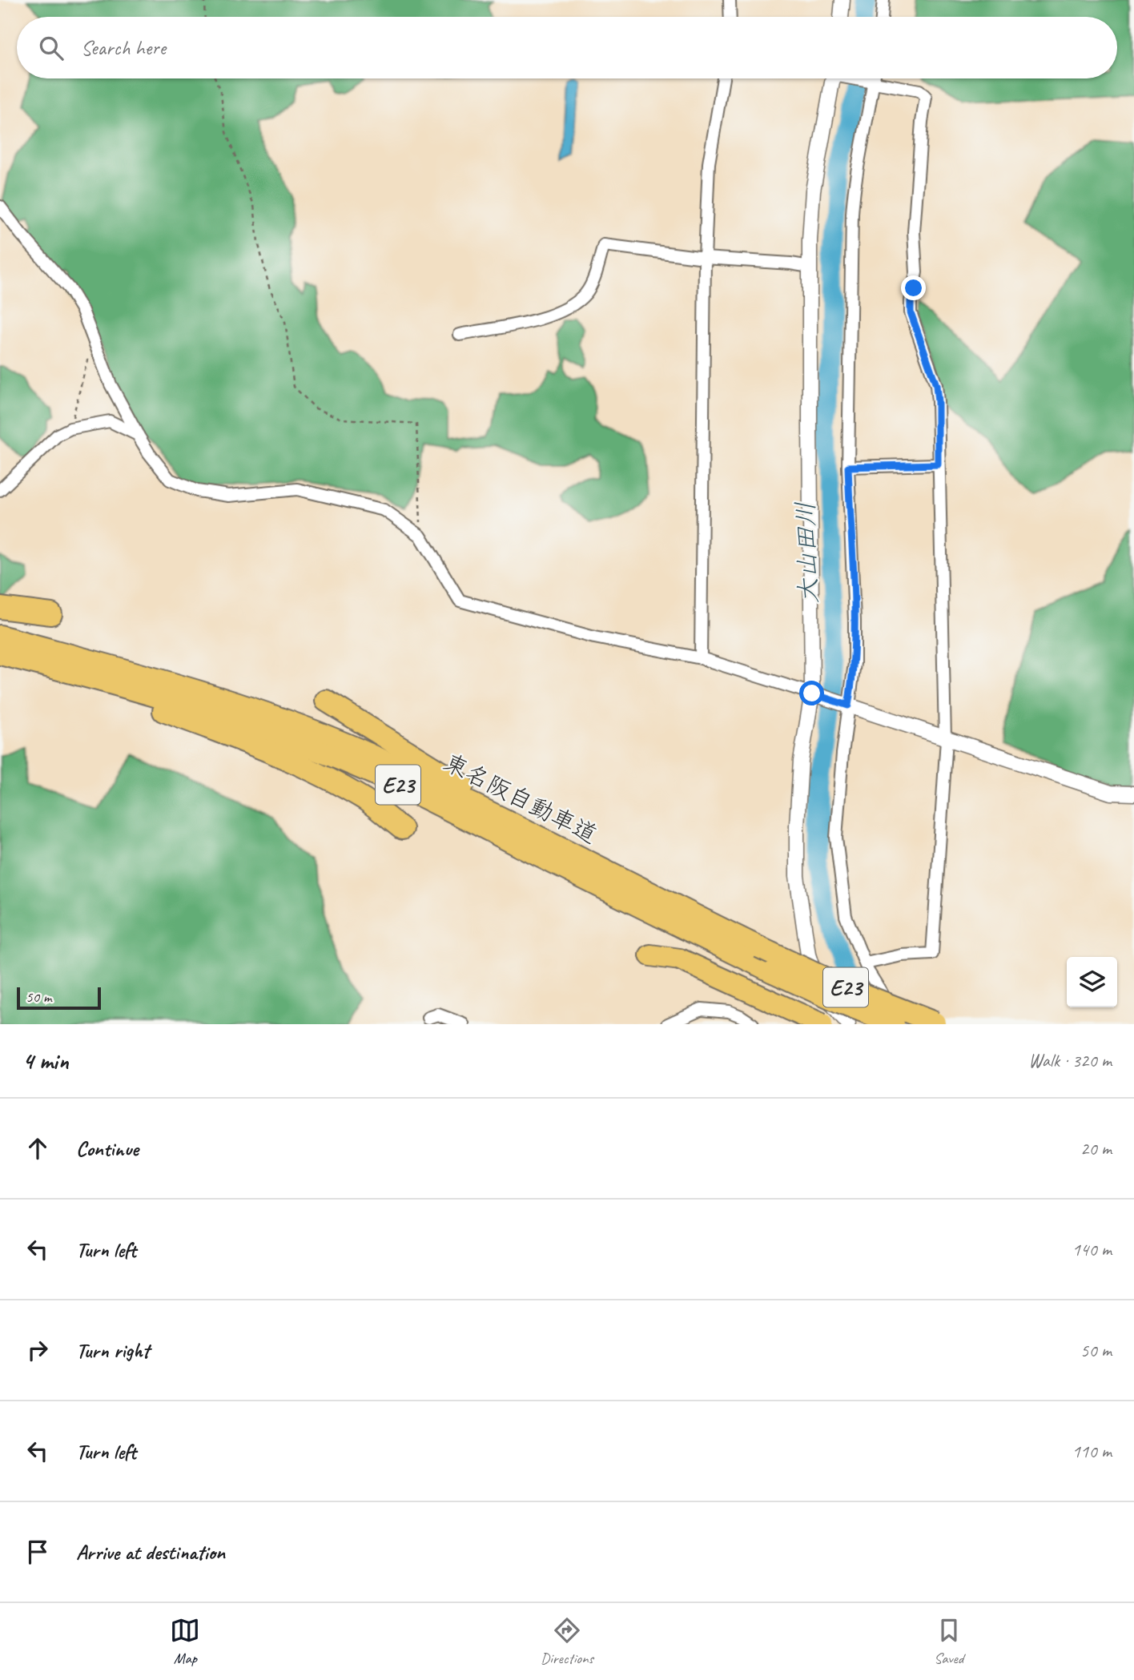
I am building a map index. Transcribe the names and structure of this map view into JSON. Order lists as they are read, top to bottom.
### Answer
{
  "streets": {
    "highway": ["E23", "東名阪自動車道"]
  },
  "water": ["大山田川"],
  "scale_bar": "50 m",
  "page": {
    "search": "Search here",
    "scale": "50 m",
    "heading": ["4 min", "Walk · 320 m"],
    "list": [
      ["Continue", "20 m"],
      ["Turn left", "140 m"],
      ["Turn right", "50 m"],
      ["Turn left", "110 m"],
      "Arrive at destination"
    ],
    "nav": ["Map", "Directions", "Saved"]
  }
}
